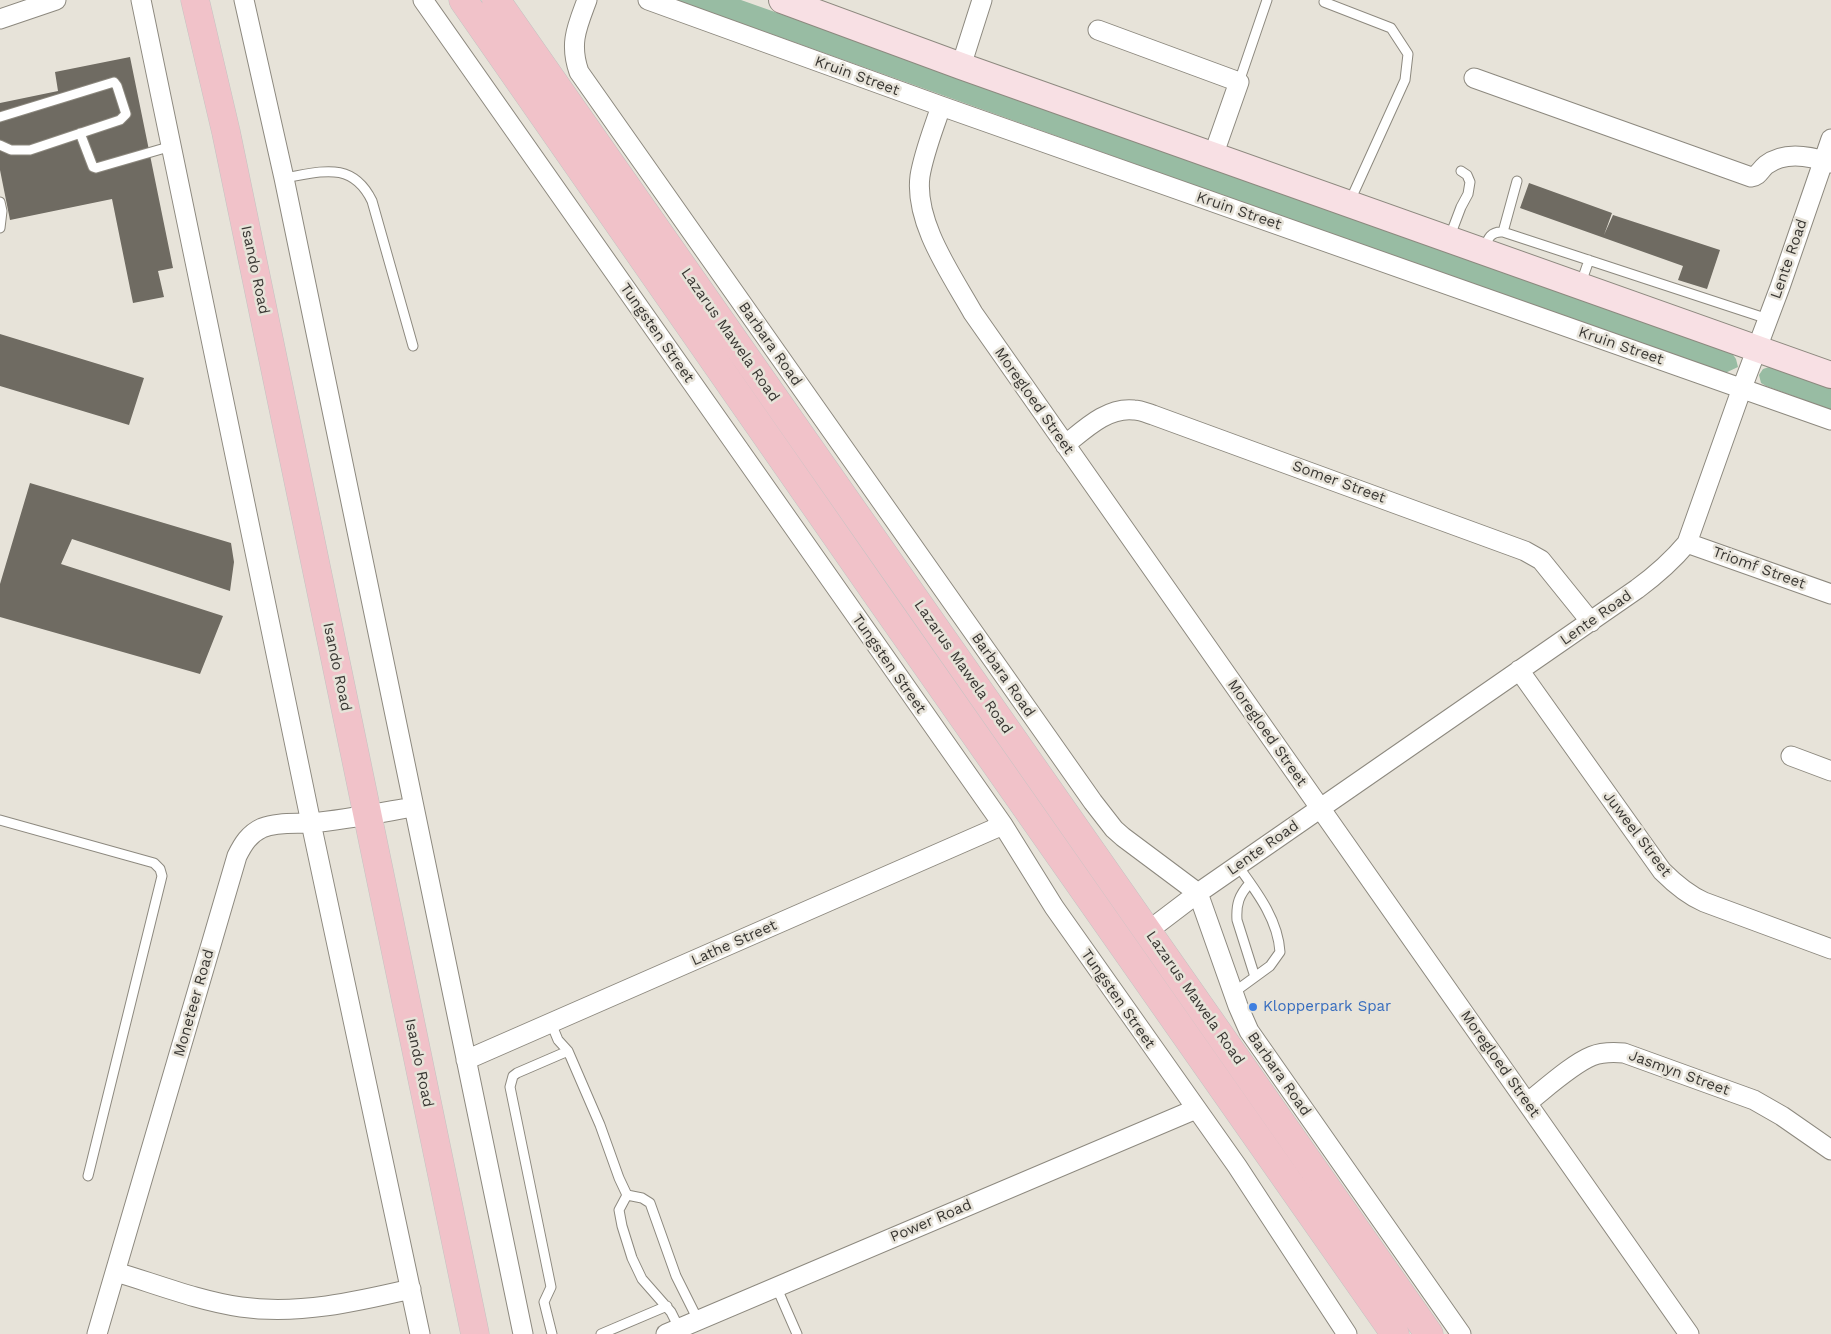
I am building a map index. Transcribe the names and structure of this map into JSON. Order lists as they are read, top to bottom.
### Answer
{
  "streets": {
    "main road": ["Isando Road", "Lazarus Mawela Road"],
    "street": [
      "Kruin Street",
      "Lente Road",
      "Tungsten Street",
      "Barbara Road",
      "Moregloed Street",
      "Somer Street",
      "Triomf Street",
      "Juweel Street",
      "Lathe Street",
      "Moneteer Road",
      "Jasmyn Street",
      "Power Road"
    ]
  },
  "crossings": [
    ["Kruin Street", "Lente Road"],
    ["Kruin Street", "Moregloed Street"],
    ["Lente Road", "Lazarus Mawela Road"],
    ["Lente Road", "Barbara Road"],
    ["Lente Road", "Moregloed Street"],
    ["Lente Road", "Somer Street"],
    ["Lente Road", "Triomf Street"],
    ["Lente Road", "Juweel Street"],
    ["Isando Road", "Moneteer Road"],
    ["Tungsten Street", "Lathe Street"],
    ["Tungsten Street", "Power Road"],
    ["Moregloed Street", "Somer Street"],
    ["Moregloed Street", "Jasmyn Street"]
  ],
  "places": ["Klopperpark Spar"]
}
